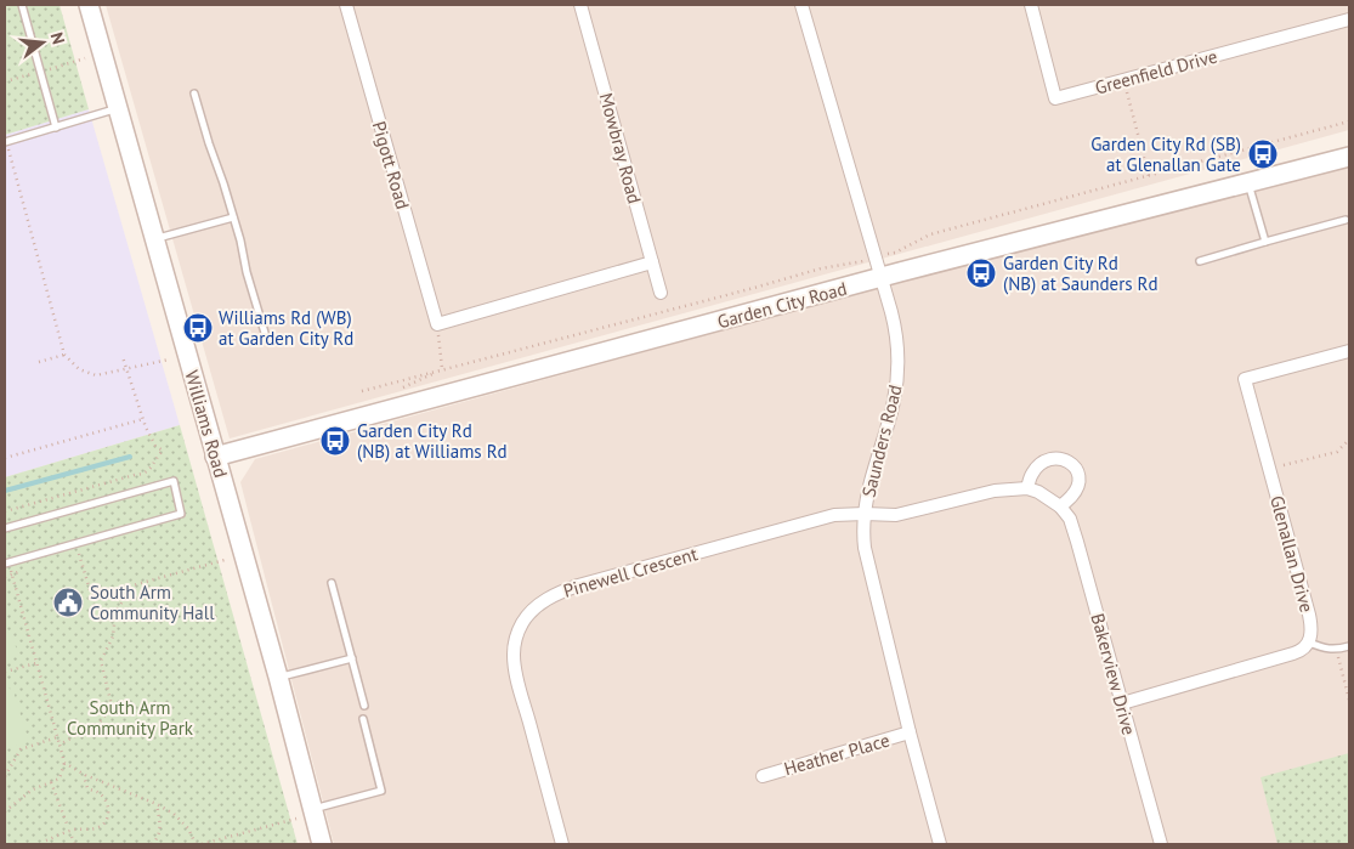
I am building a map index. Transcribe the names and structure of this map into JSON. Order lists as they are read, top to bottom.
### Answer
{
  "streets": {
    "street": [
      "Greenfield Drive",
      "Mowbray Road",
      "Pigott Road",
      "Garden City Road",
      "Williams Road",
      "Saunders Road",
      "Glenallan Drive",
      "Pinewell Crescent",
      "Bakerview Drive",
      "Heather Place"
    ]
  },
  "crossings": [
    ["Garden City Road", "Williams Road"],
    ["Garden City Road", "Saunders Road"],
    ["Saunders Road", "Pinewell Crescent"],
    ["Saunders Road", "Heather Place"]
  ],
  "parks": ["South Arm Community Park"],
  "places": {
    "bus stop": [
      "Garden City Rd (SB) at Glenallan Gate",
      "Garden City Rd (NB) at Saunders Rd",
      "Williams Rd (WB) at Garden City Rd",
      "Garden City Rd (NB) at Williams Rd"
    ],
    "public building": ["South Arm Community Hall"]
  },
  "north": "right"
}
